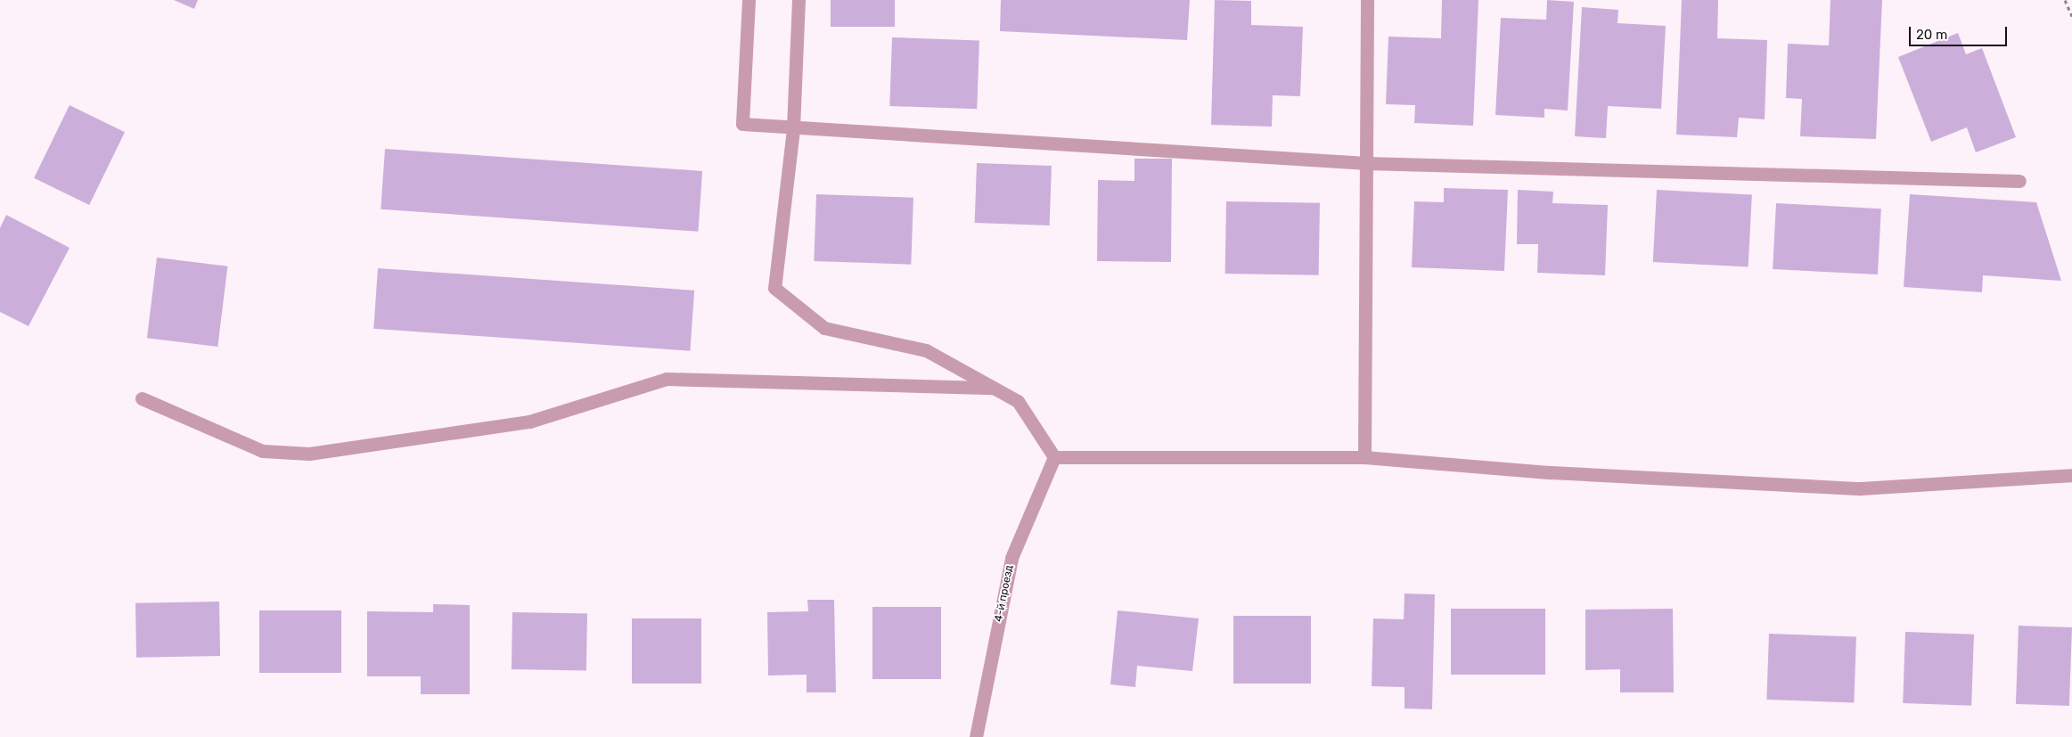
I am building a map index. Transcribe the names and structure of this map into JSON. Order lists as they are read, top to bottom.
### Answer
{
  "streets": {
    "street": ["4-й проезд"]
  },
  "scale_bar": "20 m"
}
